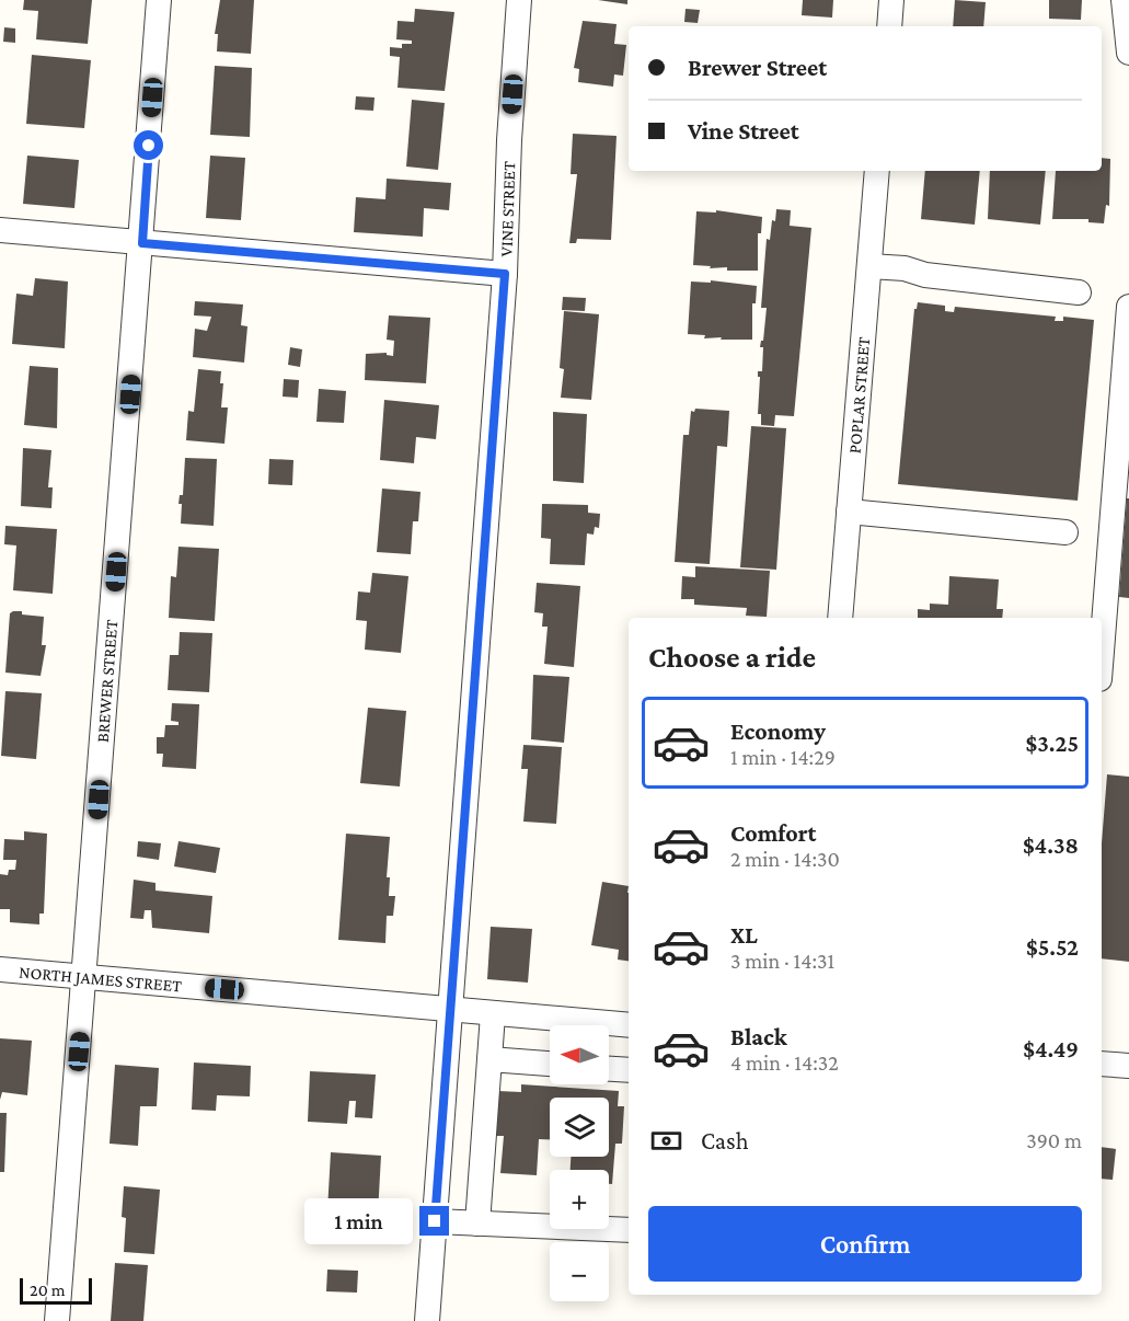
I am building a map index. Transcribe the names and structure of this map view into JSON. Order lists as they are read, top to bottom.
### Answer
{
  "streets": {
    "street": [
      "VINE STREET",
      "POPLAR STREET",
      "BREWER STREET",
      "NORTH JAMES STREET"
    ]
  },
  "crossings": [
    ["VINE STREET", "NORTH JAMES STREET"],
    ["BREWER STREET", "NORTH JAMES STREET"]
  ],
  "scale_bar": "20 m",
  "north": "left",
  "page": {
    "banner": ["Brewer Street", "Vine Street"],
    "heading": "Choose a ride",
    "list": [
      {
        "name": "Economy",
        "note": "1 min · 14:29",
        "value": "$3.25"
      },
      {
        "name": "Comfort",
        "note": "2 min · 14:30",
        "value": "$4.38"
      },
      {
        "name": "XL",
        "note": "3 min · 14:31",
        "value": "$5.52"
      },
      {
        "name": "Black",
        "note": "4 min · 14:32",
        "value": "$4.49"
      }
    ],
    "map_buttons": ["+", "−"],
    "pay": ["Cash", "390 m"],
    "buttons": "Confirm",
    "bubble": "1 min",
    "scale": "20 m"
  }
}
